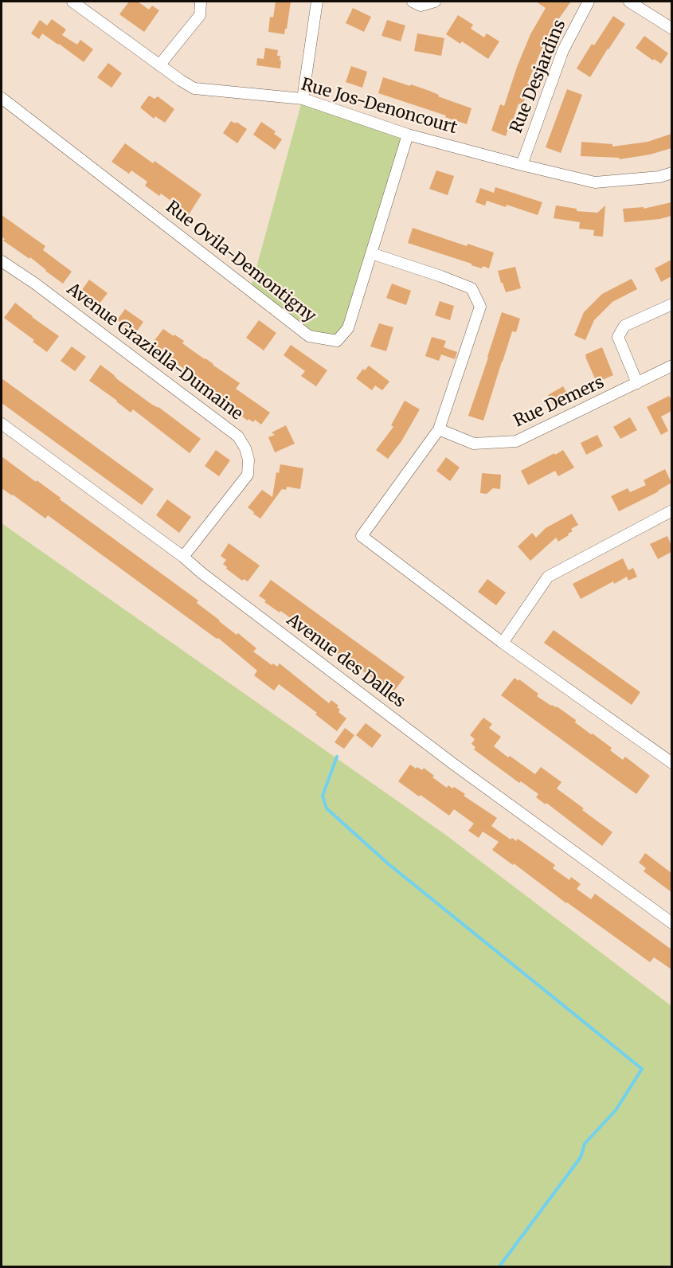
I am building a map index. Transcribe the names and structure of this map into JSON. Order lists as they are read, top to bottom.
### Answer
{
  "streets": {
    "street": [
      "Rue Desjardins",
      "Rue Jos-Denoncourt",
      "Rue Ovila-Demontigny",
      "Avenue Graziella-Dumaine",
      "Rue Demers",
      "Avenue des Dalles"
    ]
  },
  "crossings": [
    ["Rue Desjardins", "Rue Jos-Denoncourt"],
    ["Rue Jos-Denoncourt", "Rue Ovila-Demontigny"],
    ["Avenue Graziella-Dumaine", "Avenue des Dalles"]
  ]
}
